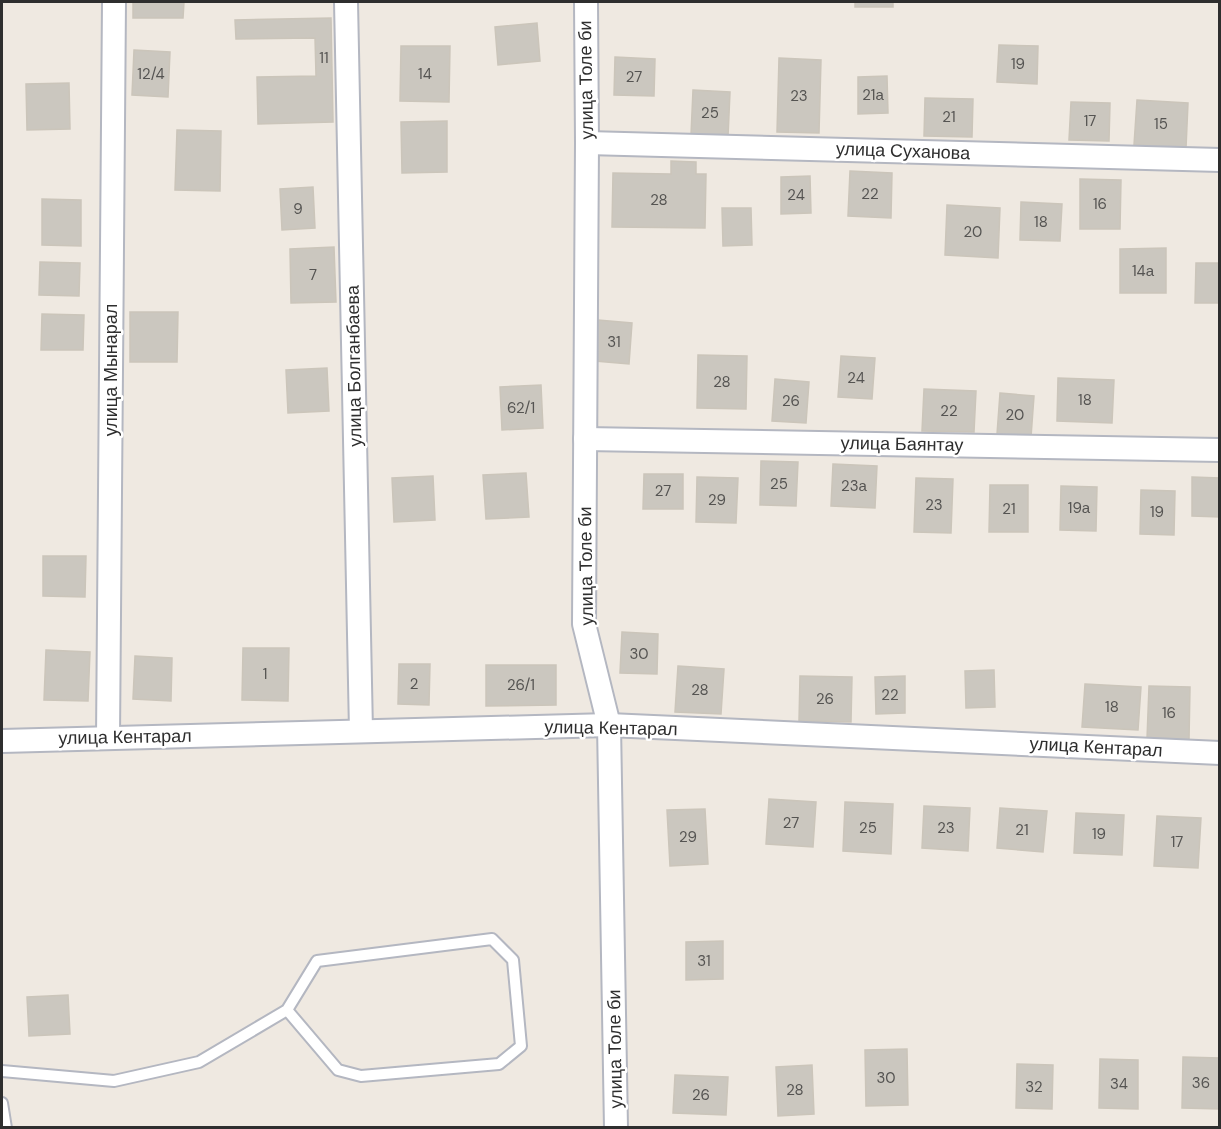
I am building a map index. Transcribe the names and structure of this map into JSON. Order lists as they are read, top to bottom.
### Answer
{
  "streets": {
    "street": [
      "улица Толе би",
      "улица Суханова",
      "улица Болганбаева",
      "улица Мынарал",
      "улица Баянтау",
      "улица Кентарал"
    ]
  },
  "crossings": [
    ["улица Толе би", "улица Суханова"],
    ["улица Толе би", "улица Баянтау"],
    ["улица Толе би", "улица Кентарал"],
    ["улица Болганбаева", "улица Кентарал"],
    ["улица Мынарал", "улица Кентарал"]
  ],
  "house_numbers": [
    "11",
    "19",
    "12/4",
    "14",
    "27",
    "21а",
    "23",
    "25",
    "21",
    "17",
    "15",
    "22",
    "24",
    "28",
    "16",
    "9",
    "18",
    "20",
    "14а",
    "7",
    "31",
    "24",
    "28",
    "18",
    "26",
    "62/1",
    "22",
    "20",
    "25",
    "23а",
    "27",
    "29",
    "23",
    "19а",
    "21",
    "19",
    "30",
    "1",
    "2",
    "26/1",
    "28",
    "22",
    "26",
    "18",
    "16",
    "27",
    "25",
    "23",
    "21",
    "19",
    "29",
    "17",
    "31",
    "30",
    "36",
    "34",
    "32",
    "28",
    "26"
  ]
}
